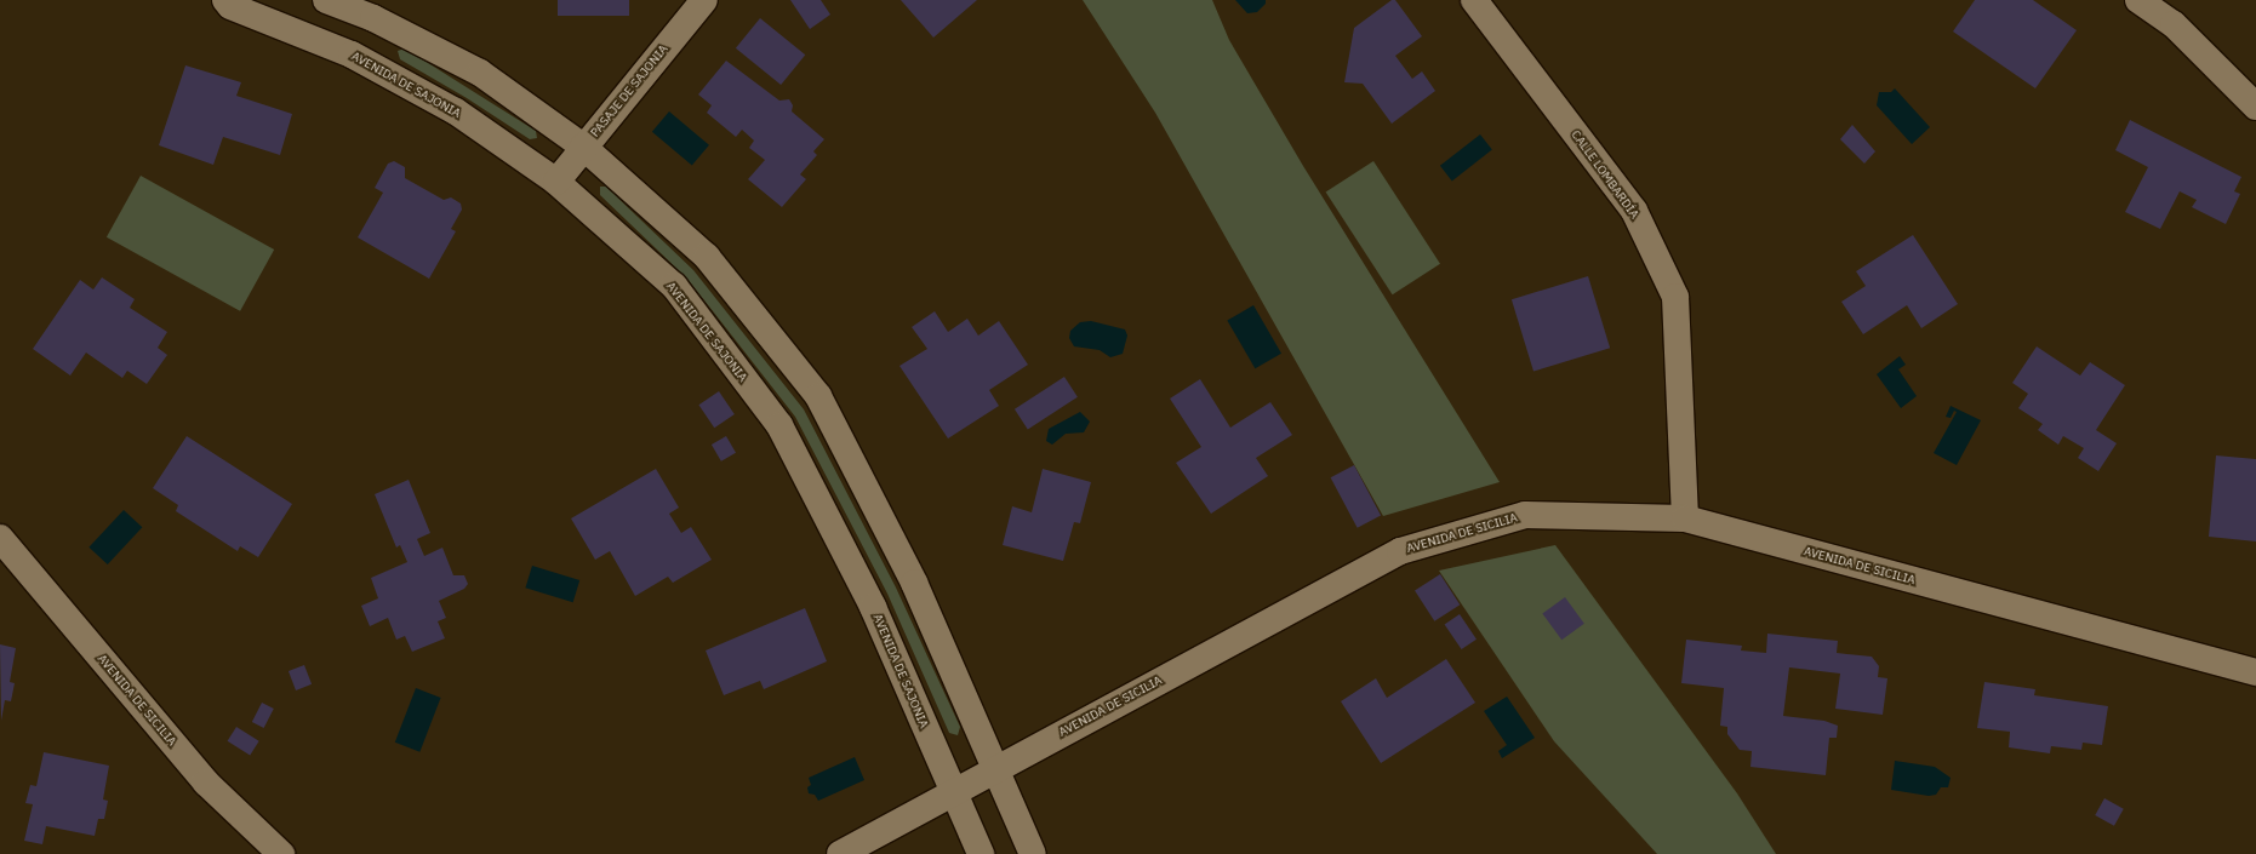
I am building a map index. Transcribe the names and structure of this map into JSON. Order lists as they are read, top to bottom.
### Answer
{
  "streets": {
    "street": [
      "AVENIDA DE SAJONIA",
      "PASAJE DE SAJONIA",
      "CALLE LOMBARDÍA",
      "AVENIDA DE SICILIA"
    ]
  },
  "crossings": [
    ["AVENIDA DE SAJONIA", "PASAJE DE SAJONIA"],
    ["AVENIDA DE SAJONIA", "AVENIDA DE SICILIA"],
    ["CALLE LOMBARDÍA", "AVENIDA DE SICILIA"]
  ]
}
